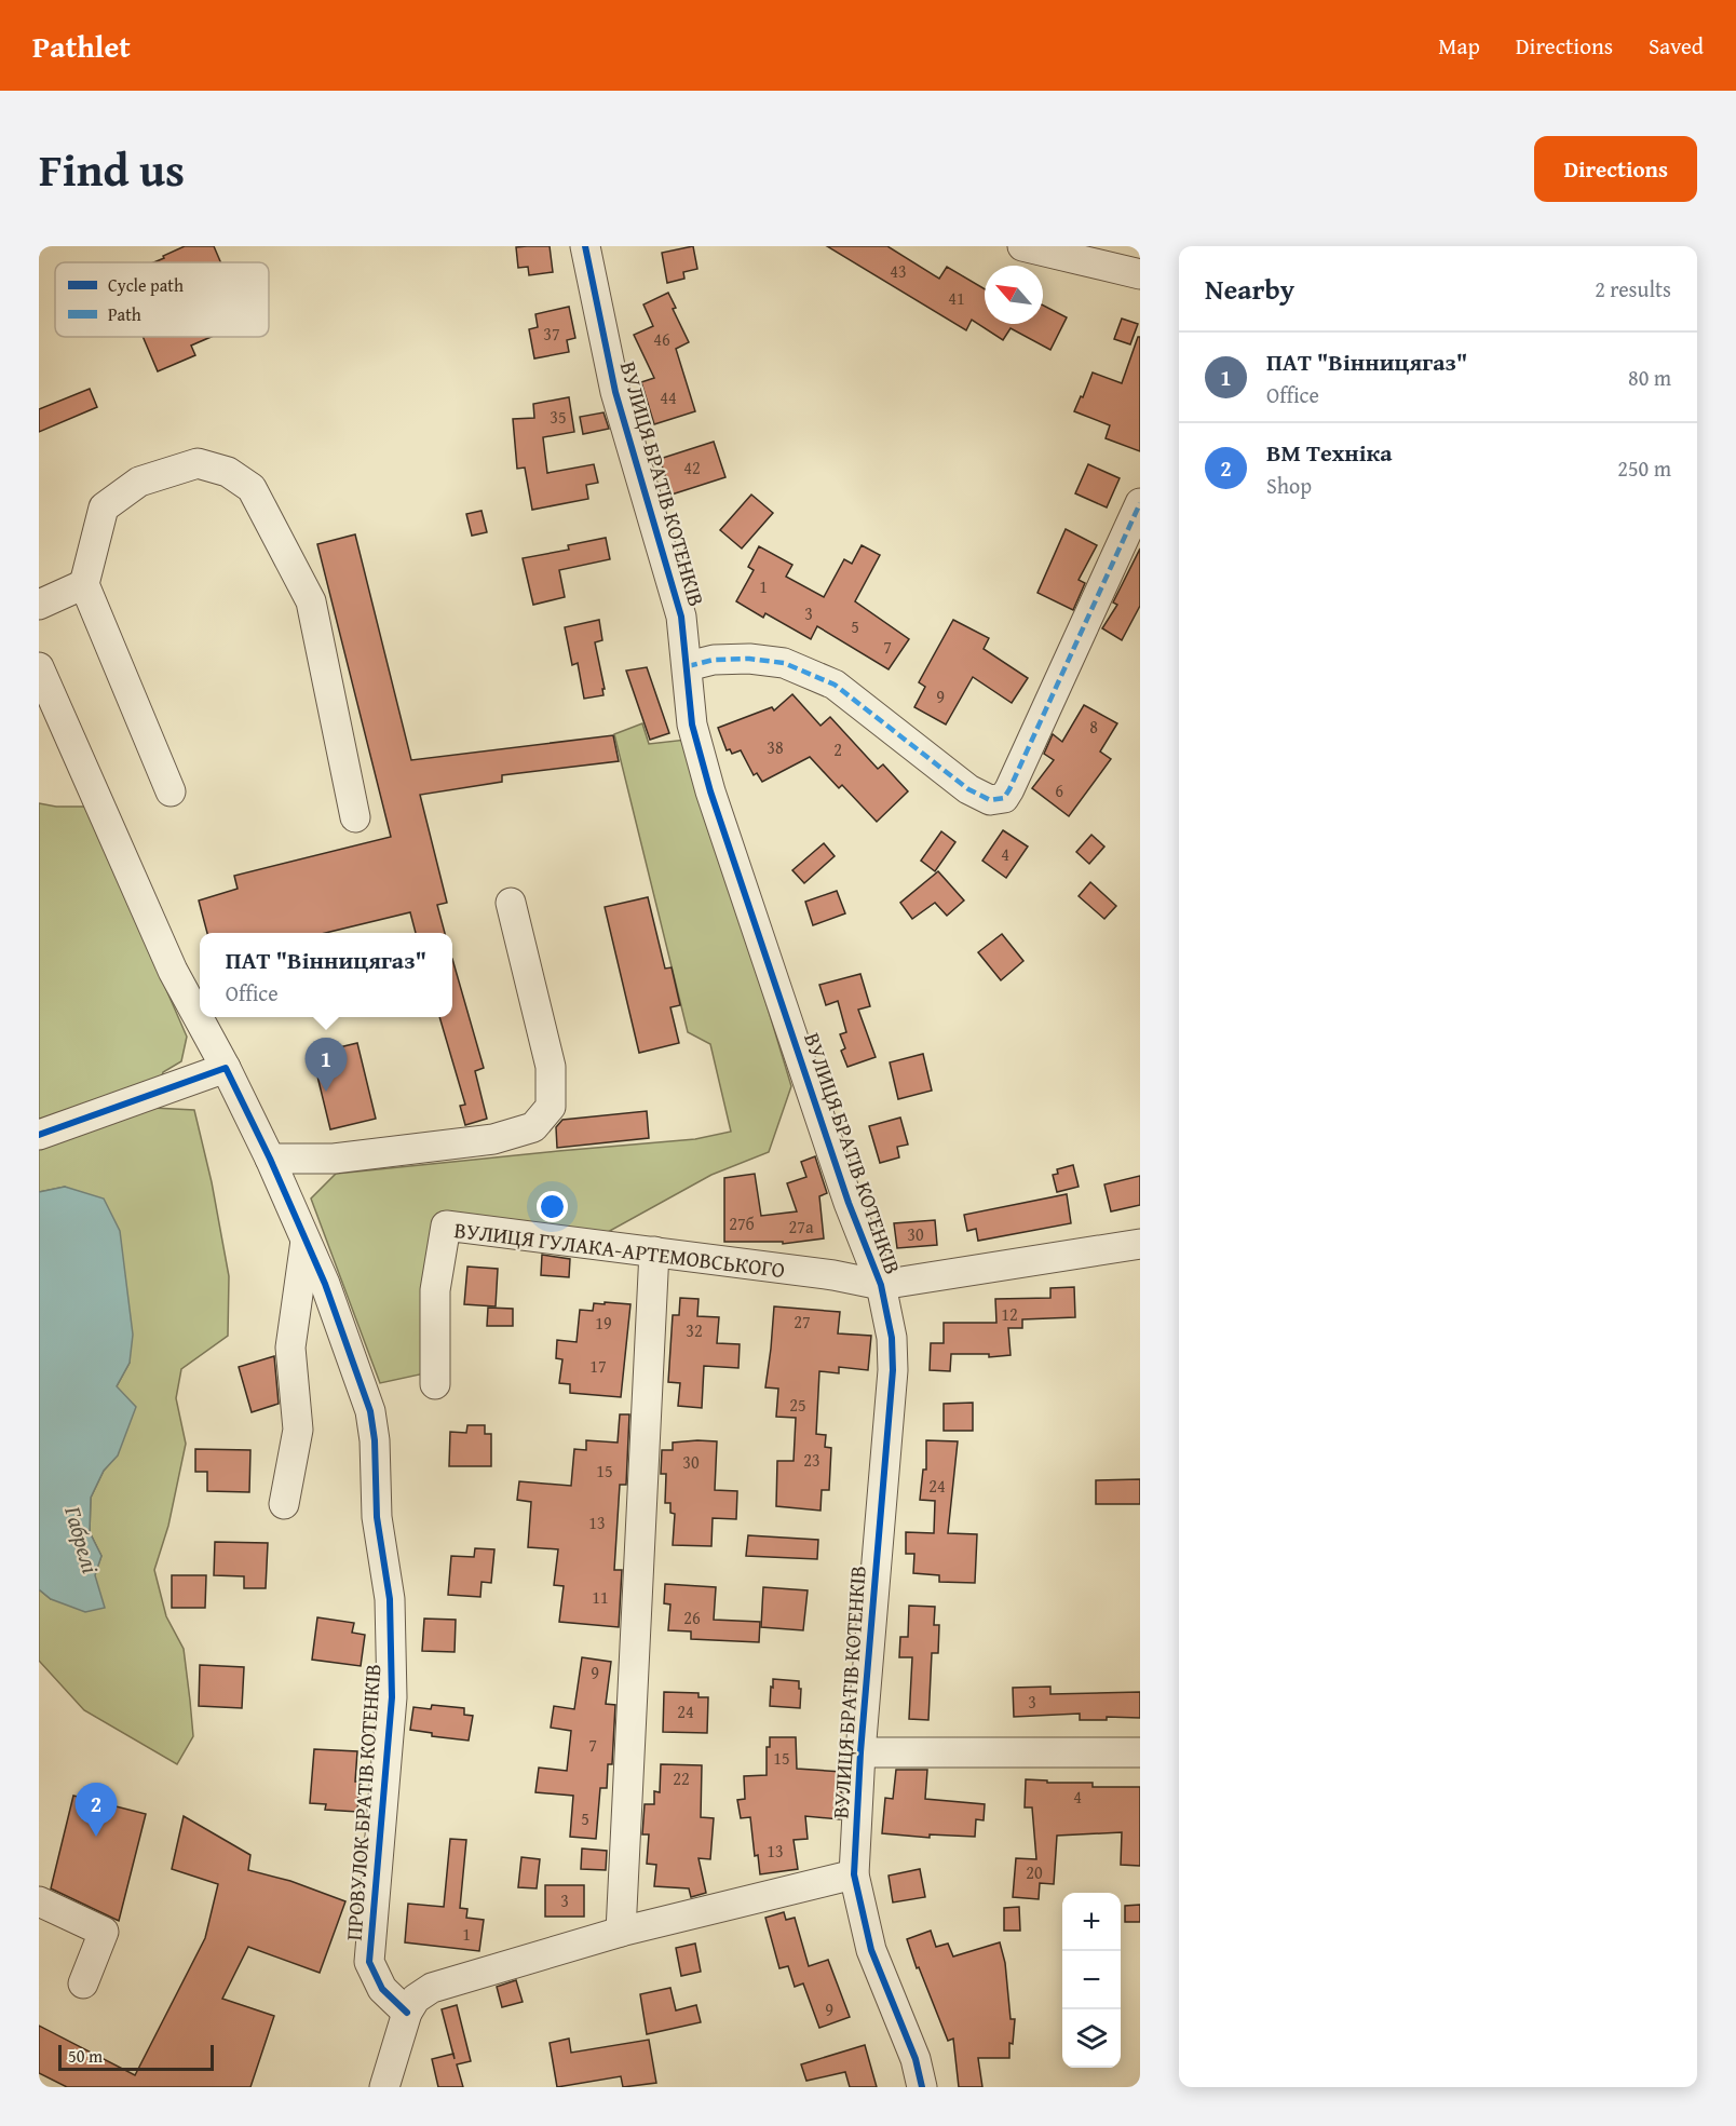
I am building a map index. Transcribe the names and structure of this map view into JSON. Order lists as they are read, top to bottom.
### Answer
{
  "streets": {
    "street": ["ВУЛИЦЯ БРАТІВ КОТЕНКІВ", "ВУЛИЦЯ ГУЛАКА-АРТЕМОВСЬКОГО", "ПРОВУЛОК БРАТІВ КОТЕНКІВ"]
  },
  "crossings": [
    ["ВУЛИЦЯ БРАТІВ КОТЕНКІВ", "ВУЛИЦЯ ГУЛАКА-АРТЕМОВСЬКОГО"]
  ],
  "water": ["Габрелі"],
  "house_numbers": [
    "43",
    "41",
    "37",
    "46",
    "44",
    "35",
    "42",
    "1",
    "3",
    "5",
    "7",
    "9",
    "8",
    "38",
    "2",
    "6",
    "4",
    "27б",
    "27а",
    "30",
    "12",
    "27",
    "19",
    "32",
    "17",
    "25",
    "23",
    "30",
    "15",
    "24",
    "13",
    "11",
    "26",
    "9",
    "3",
    "24",
    "7",
    "15",
    "22",
    "4",
    "5",
    "13",
    "20",
    "3",
    "1",
    "9"
  ],
  "legend": ["Cycle path", "Path"],
  "scale_bar": "50 m",
  "north": "top left",
  "page": {
    "header": "Pathlet",
    "nav": ["Map", "Directions", "Saved"],
    "title": "Find us",
    "buttons": "Directions",
    "heading": ["Nearby", "2 results"],
    "list": [
      {
        "mark": "1",
        "name": "ПАТ \"Вінницягаз\"",
        "note": "Office",
        "value": "80 m"
      },
      {
        "mark": "2",
        "name": "ВМ Техніка",
        "note": "Shop",
        "value": "250 m"
      }
    ],
    "popup": ["ПАТ \"Вінницягаз\"", "Office"],
    "pins": ["1", "2"],
    "map_buttons": ["+", "−"],
    "scale": "50 m"
  }
}
